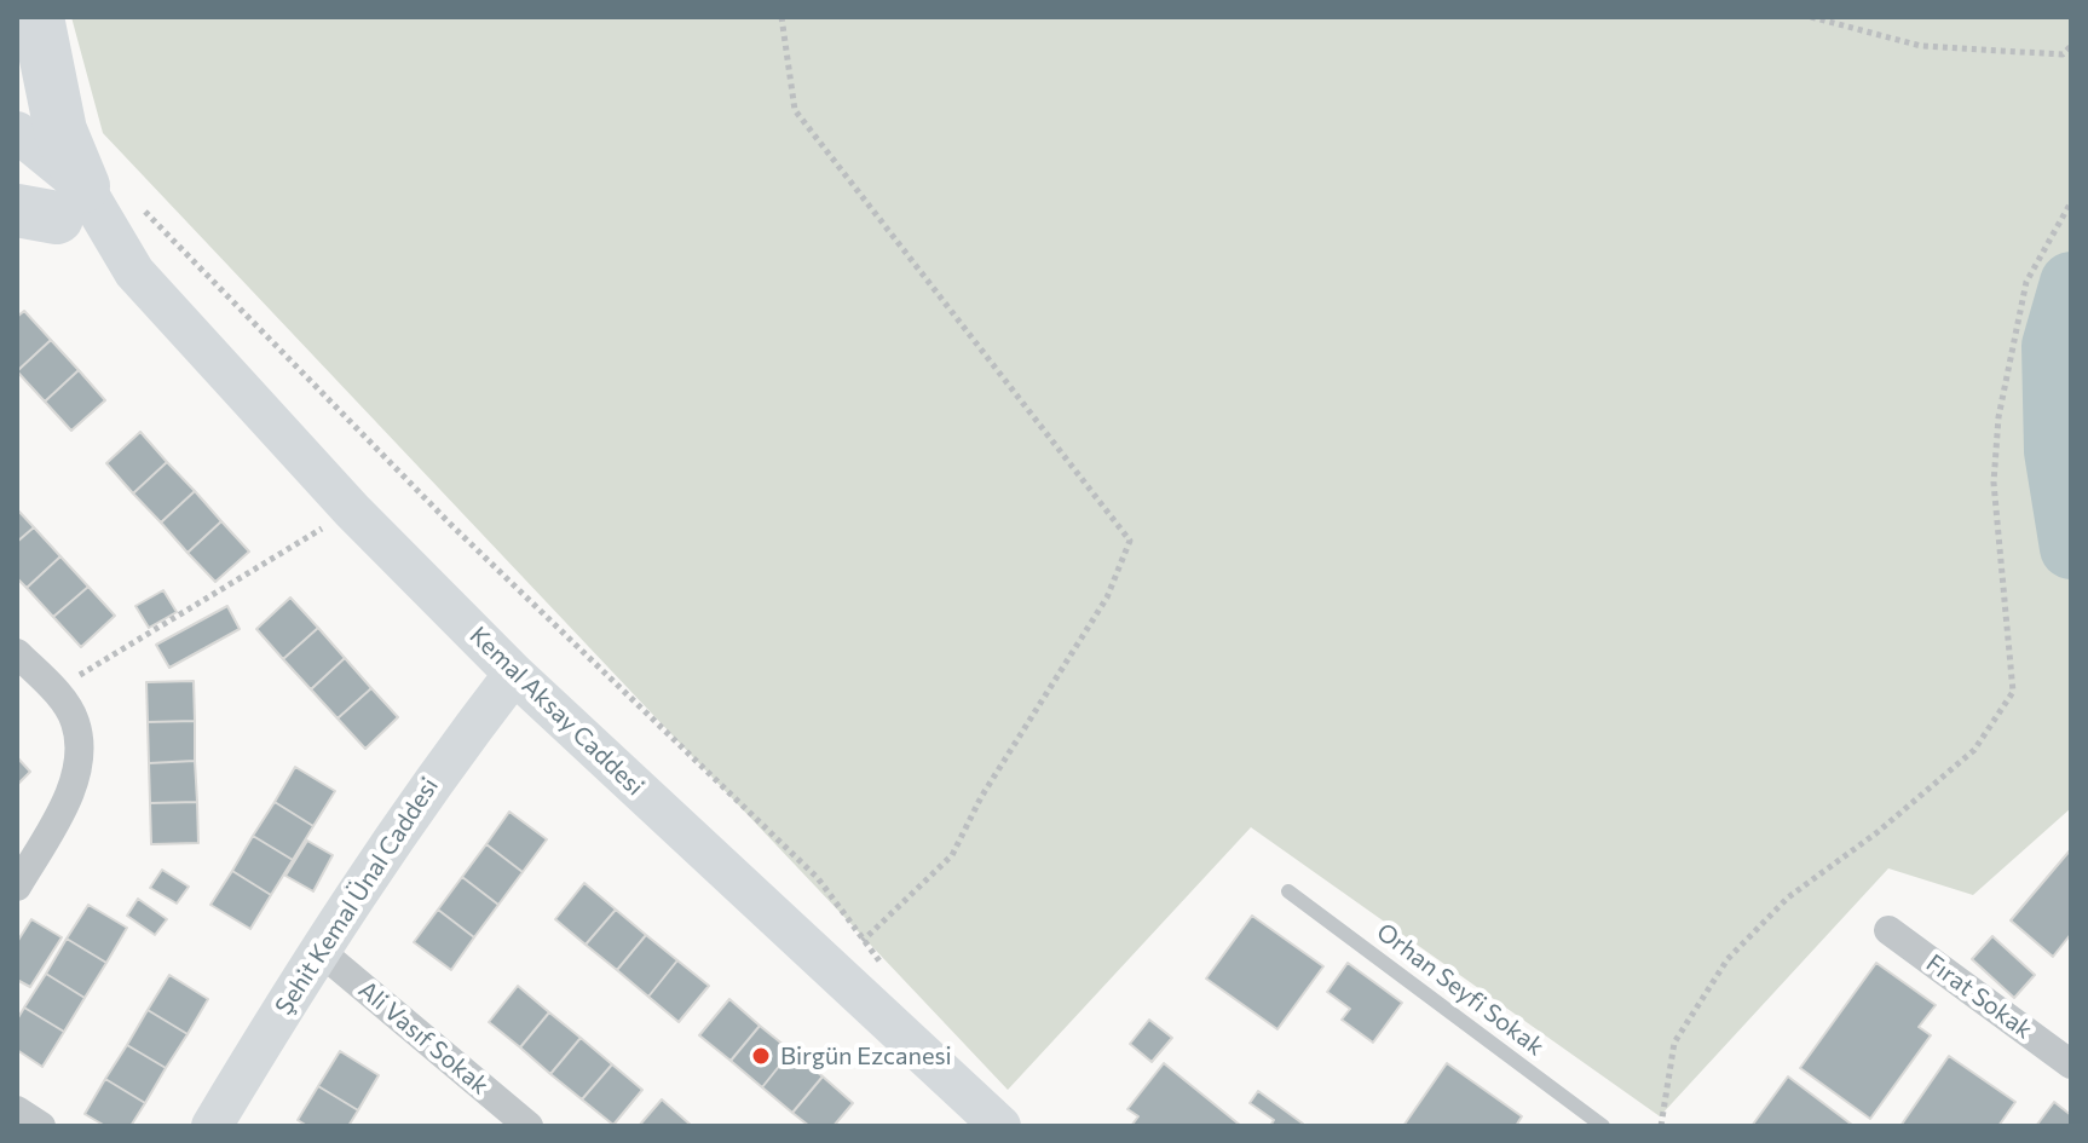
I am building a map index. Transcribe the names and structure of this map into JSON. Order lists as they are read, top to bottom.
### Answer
{
  "streets": {
    "main road": ["Kemal Aksay Caddesi", "Şehit Kemal Ünal Caddesi"],
    "street": ["Fırat Sokak", "Ali Vasıf Sokak"],
    "lane": ["Orhan Seyfi Sokak"]
  },
  "crossings": [
    ["Kemal Aksay Caddesi", "Şehit Kemal Ünal Caddesi"],
    ["Şehit Kemal Ünal Caddesi", "Ali Vasıf Sokak"]
  ],
  "places": ["Birgün Ezcanesi"]
}
